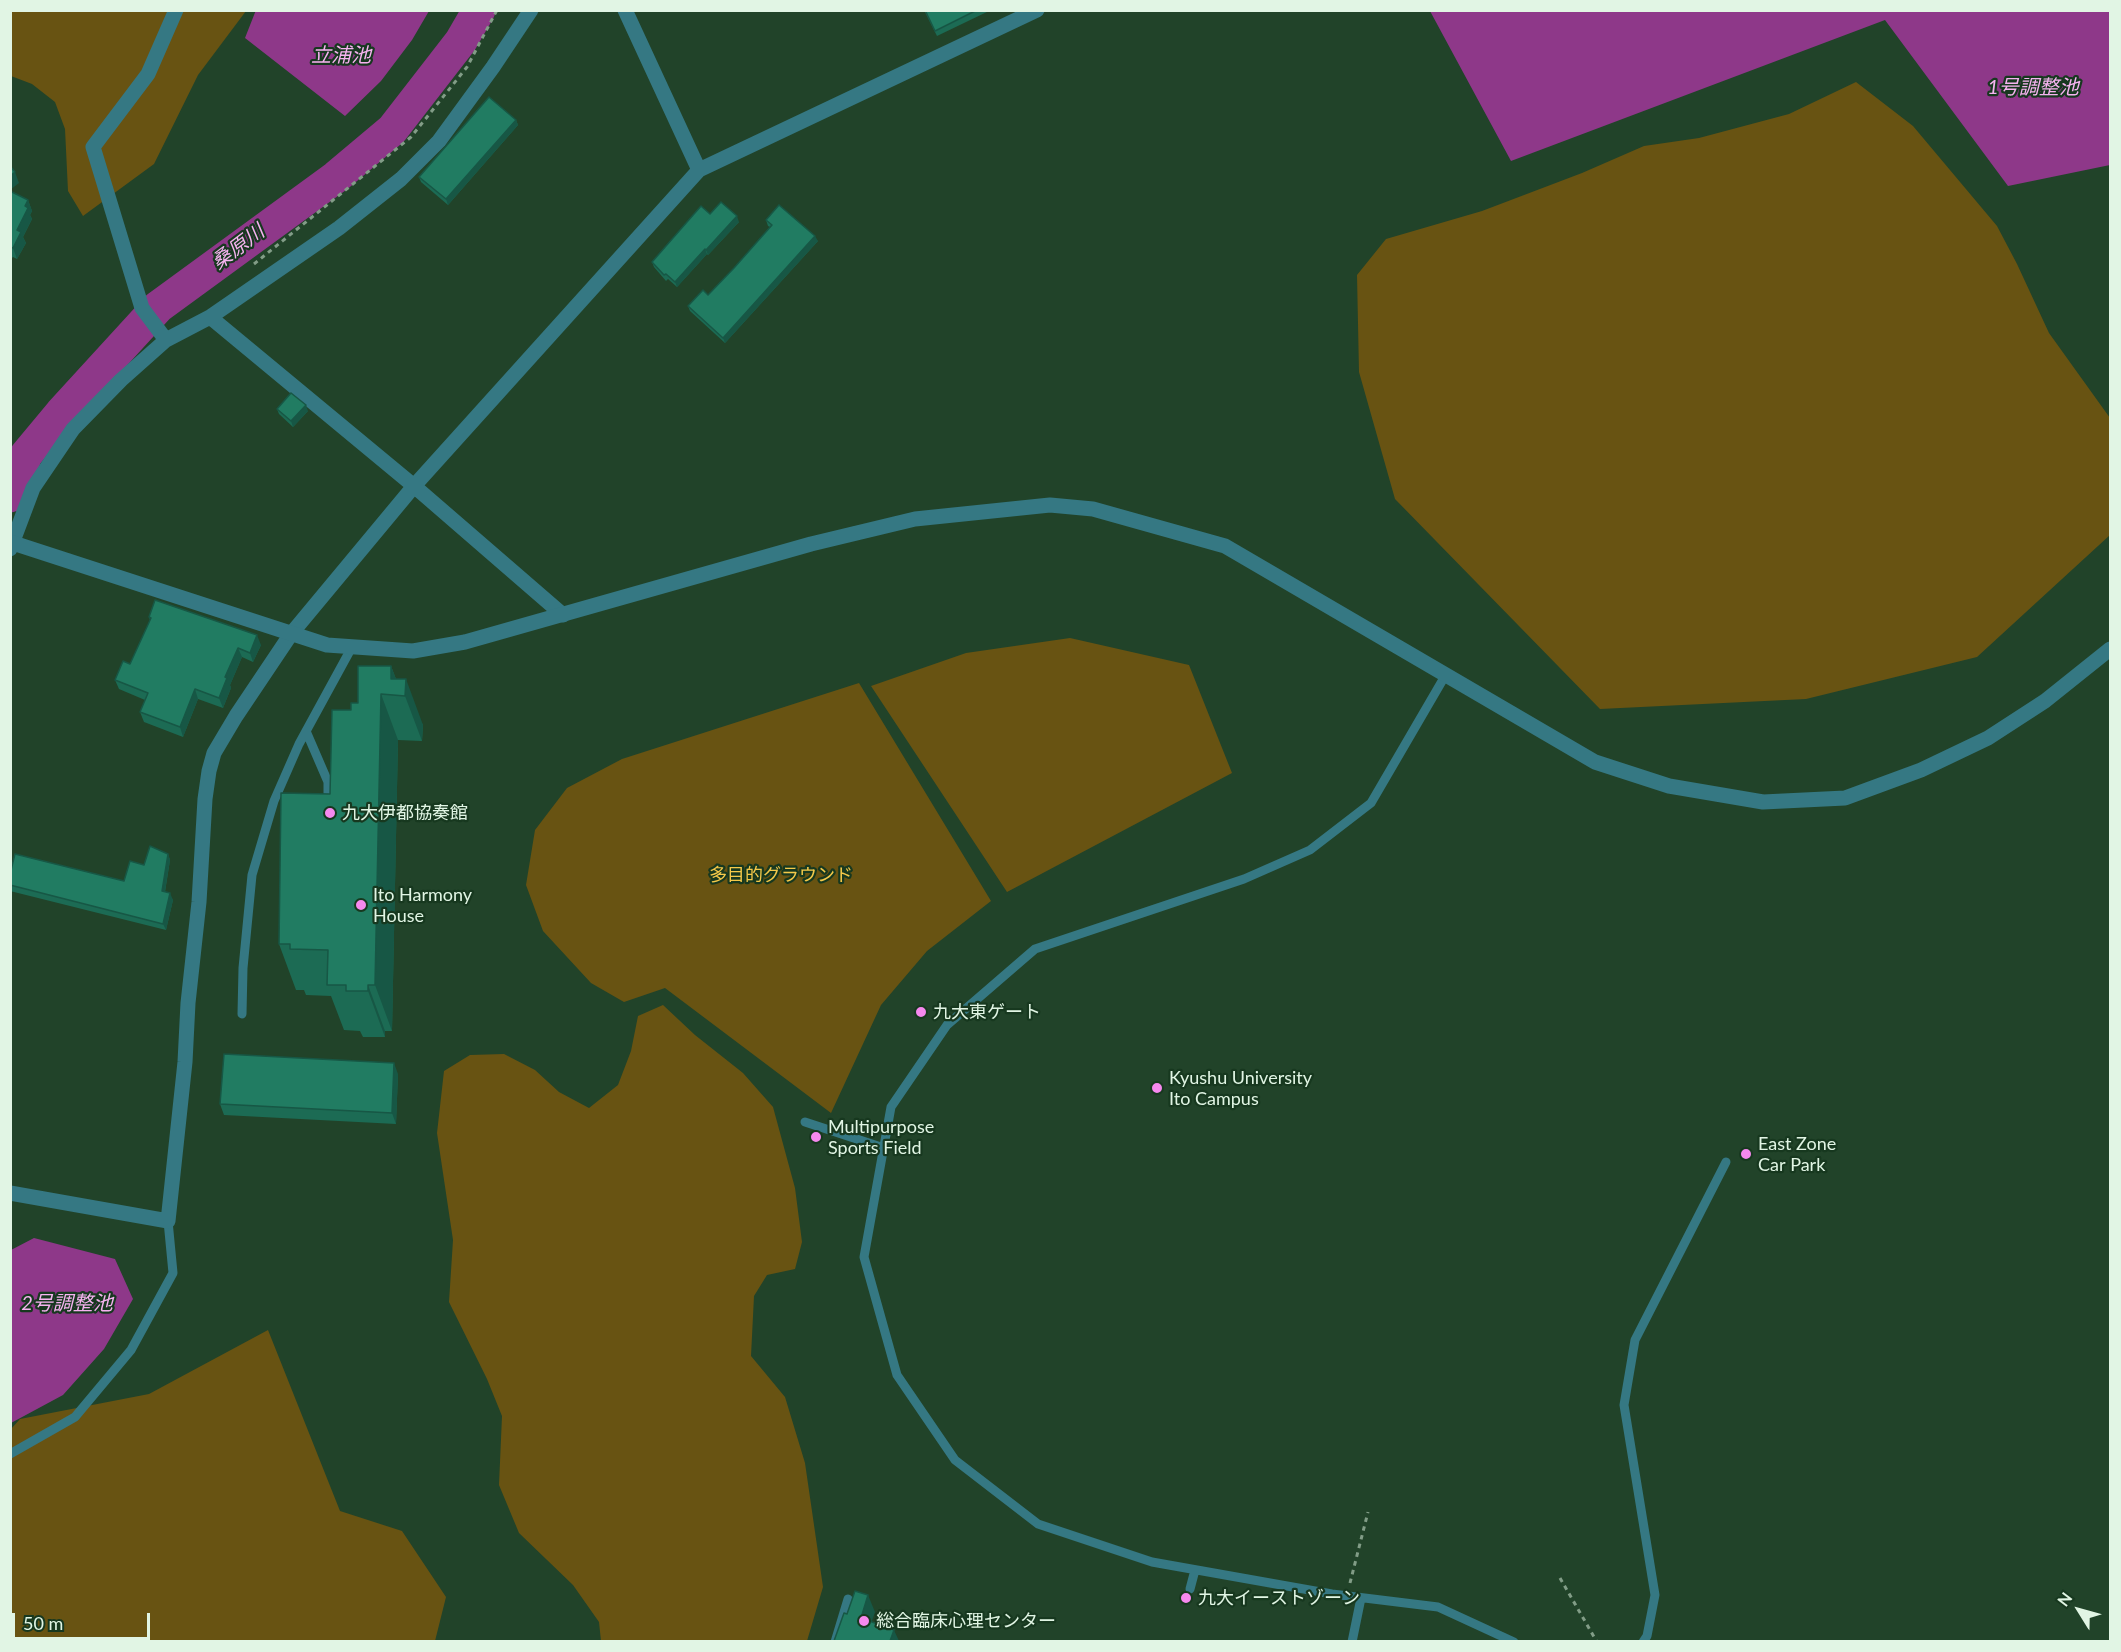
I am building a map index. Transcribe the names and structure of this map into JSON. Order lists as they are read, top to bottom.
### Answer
{
  "water": [
    "立浦池",
    "1号調整池",
    "桑原川",
    "2号調整池"
  ],
  "parks": ["多目的グラウンド"],
  "places": [
    "九大伊都協奏館",
    "Ito Harmony House",
    "九大東ゲート",
    "Kyushu University Ito Campus",
    "Multipurpose Sports Field",
    "East Zone Car Park",
    "九大イーストゾーン",
    "総合臨床心理センター"
  ],
  "scale_bar": "50 m",
  "north": "top left"
}
